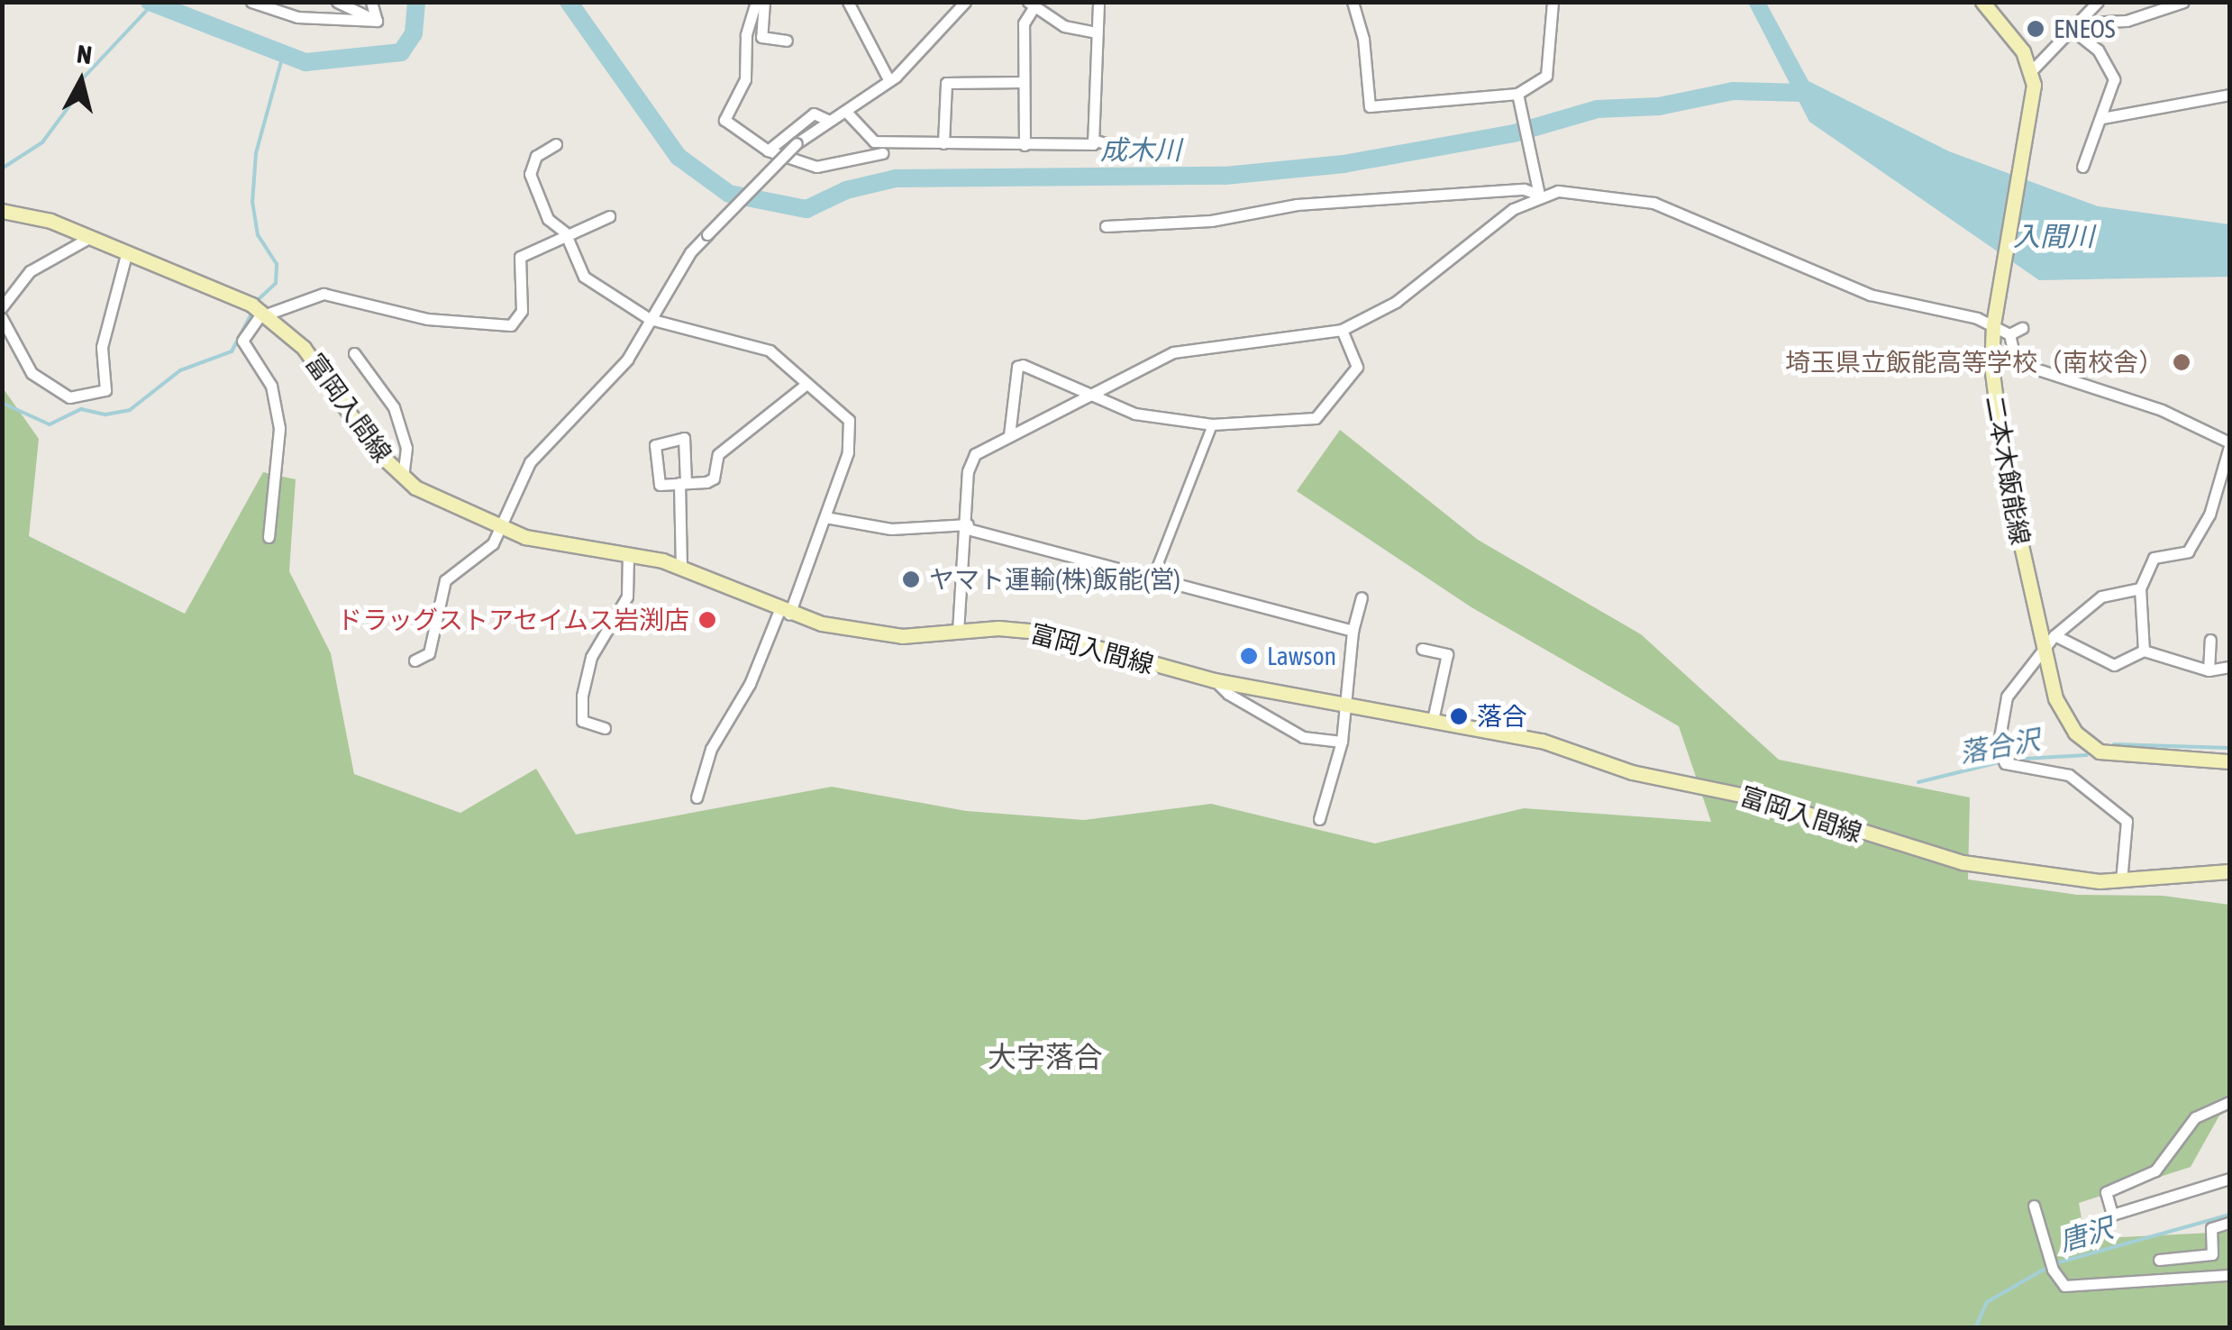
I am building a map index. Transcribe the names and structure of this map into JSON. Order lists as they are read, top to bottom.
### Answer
{
  "streets": {
    "main road": ["富岡入間線", "二本木飯能線"]
  },
  "districts": ["大字落合"],
  "water": [
    "成木川",
    "入間川",
    "落合沢",
    "唐沢"
  ],
  "places": [
    "ENEOS",
    "埼玉県立飯能高等学校（南校舎）",
    "ヤマト運輸(株)飯能(営)",
    "ドラッグストアセイムス岩渕店",
    "Lawson",
    "落合"
  ],
  "north": "top"
}
